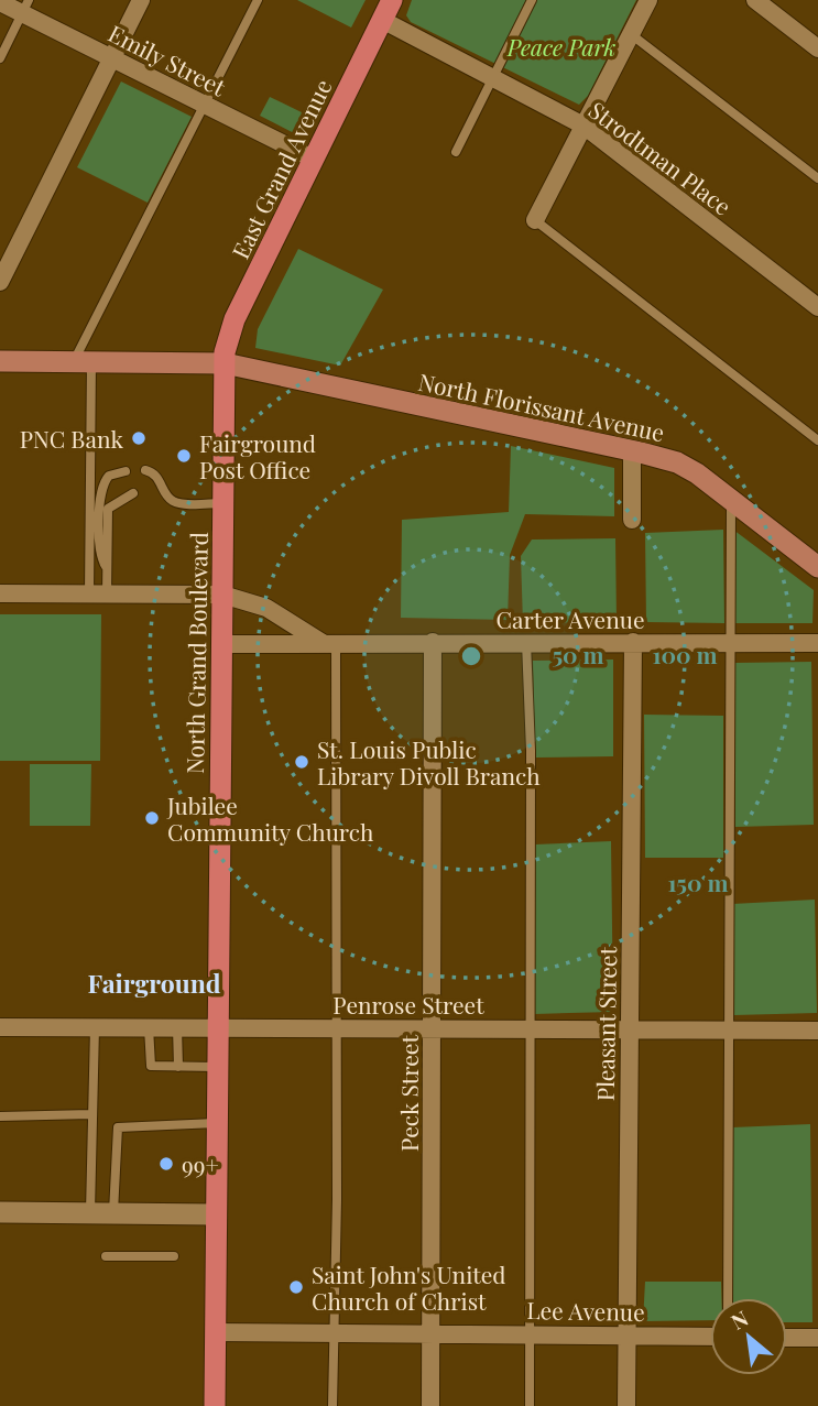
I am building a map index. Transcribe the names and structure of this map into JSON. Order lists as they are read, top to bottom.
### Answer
{
  "streets": {
    "main road": ["East Grand Avenue", "North Florissant Avenue", "North Grand Boulevard"],
    "street": [
      "Emily Street",
      "Strodtman Place",
      "Carter Avenue",
      "Penrose Street",
      "Pleasant Street",
      "Peck Street",
      "Lee Avenue"
    ]
  },
  "crossings": [
    ["Emily Street", "East Grand Avenue"],
    ["Strodtman Place", "East Grand Avenue"],
    ["East Grand Avenue", "North Florissant Avenue"],
    ["East Grand Avenue", "North Grand Boulevard"],
    ["North Florissant Avenue", "North Grand Boulevard"],
    ["Carter Avenue", "North Grand Boulevard"],
    ["Carter Avenue", "Pleasant Street"],
    ["Carter Avenue", "Peck Street"],
    ["North Grand Boulevard", "Penrose Street"],
    ["North Grand Boulevard", "Lee Avenue"],
    ["Penrose Street", "Pleasant Street"],
    ["Penrose Street", "Peck Street"],
    ["Pleasant Street", "Lee Avenue"],
    ["Peck Street", "Lee Avenue"]
  ],
  "districts": ["Fairground"],
  "parks": ["Peace Park"],
  "places": [
    "PNC Bank",
    "Fairground Post Office",
    "St. Louis Public Library Divoll Branch",
    "Jubilee Community Church",
    "99+",
    "Saint John's United Church of Christ"
  ],
  "north": "top left",
  "rings": ["50 m", "100 m", "150 m"]
}
